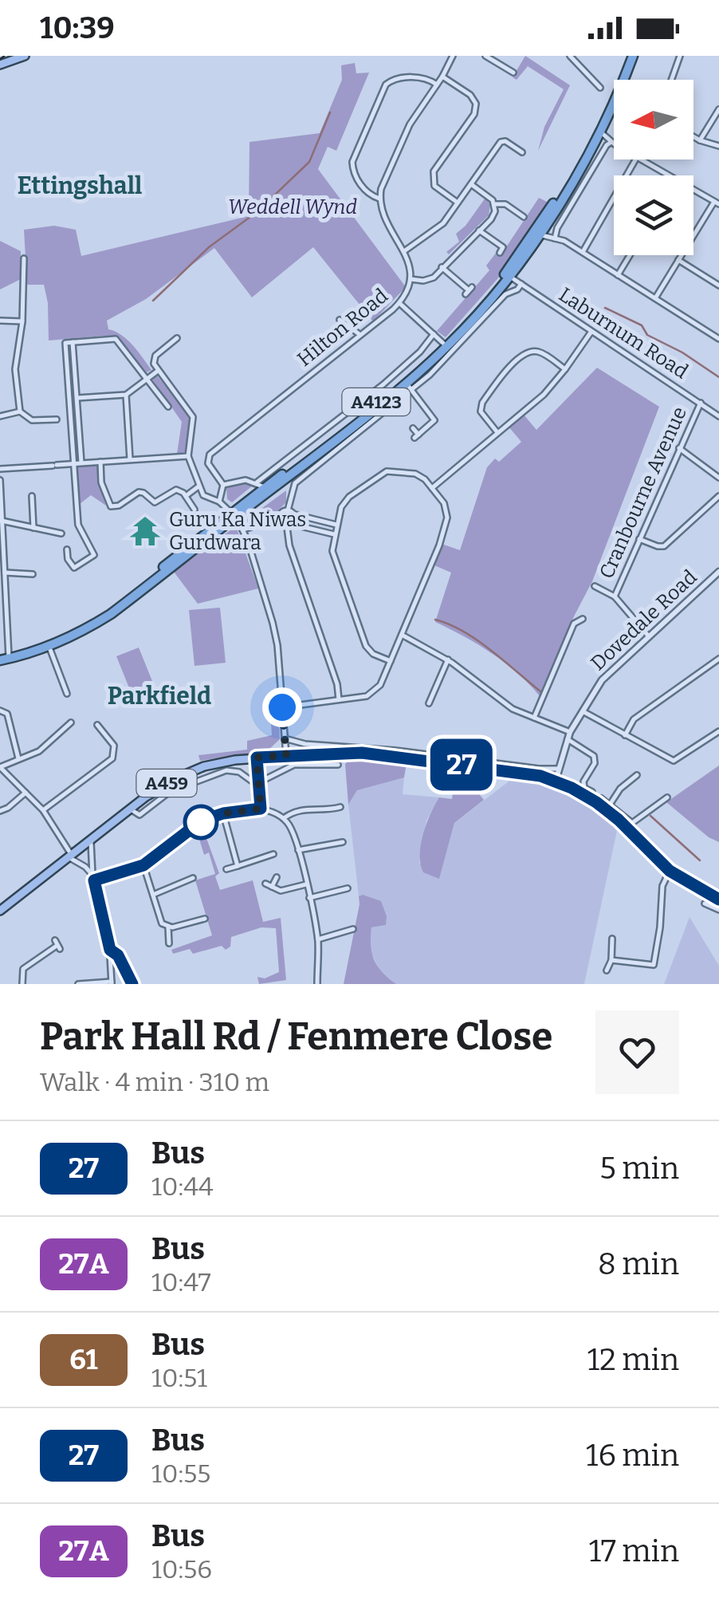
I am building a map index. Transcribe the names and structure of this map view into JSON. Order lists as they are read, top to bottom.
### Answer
{
  "streets": {
    "highway": ["A4123"],
    "main road": ["A459"],
    "street": [
      "Hilton Road",
      "Laburnum Road",
      "Cranbourne Avenue",
      "Dovedale Road"
    ]
  },
  "crossings": [
    ["Laburnum Road", "A4123"],
    ["Laburnum Road", "Cranbourne Avenue"],
    ["Dovedale Road", "A459"]
  ],
  "districts": ["Ettingshall", "Parkfield"],
  "parks": ["Weddell Wynd"],
  "places": {
    "temple": ["Guru Ka Niwas Gurdwara"]
  },
  "lines": ["bus line 27"],
  "north": "left",
  "page": {
    "status": "10:39",
    "on_map": "27",
    "heading": ["Park Hall Rd / Fenmere Close", "Walk · 4 min · 310 m"],
    "list": [
      {
        "mark": "27",
        "name": "Bus",
        "note": "10:44",
        "value": "5 min"
      },
      {
        "mark": "27A",
        "name": "Bus",
        "note": "10:47",
        "value": "8 min"
      },
      {
        "mark": "61",
        "name": "Bus",
        "note": "10:51",
        "value": "12 min"
      },
      {
        "mark": "27",
        "name": "Bus",
        "note": "10:55",
        "value": "16 min"
      },
      {
        "mark": "27A",
        "name": "Bus",
        "note": "10:56",
        "value": "17 min"
      }
    ]
  }
}
